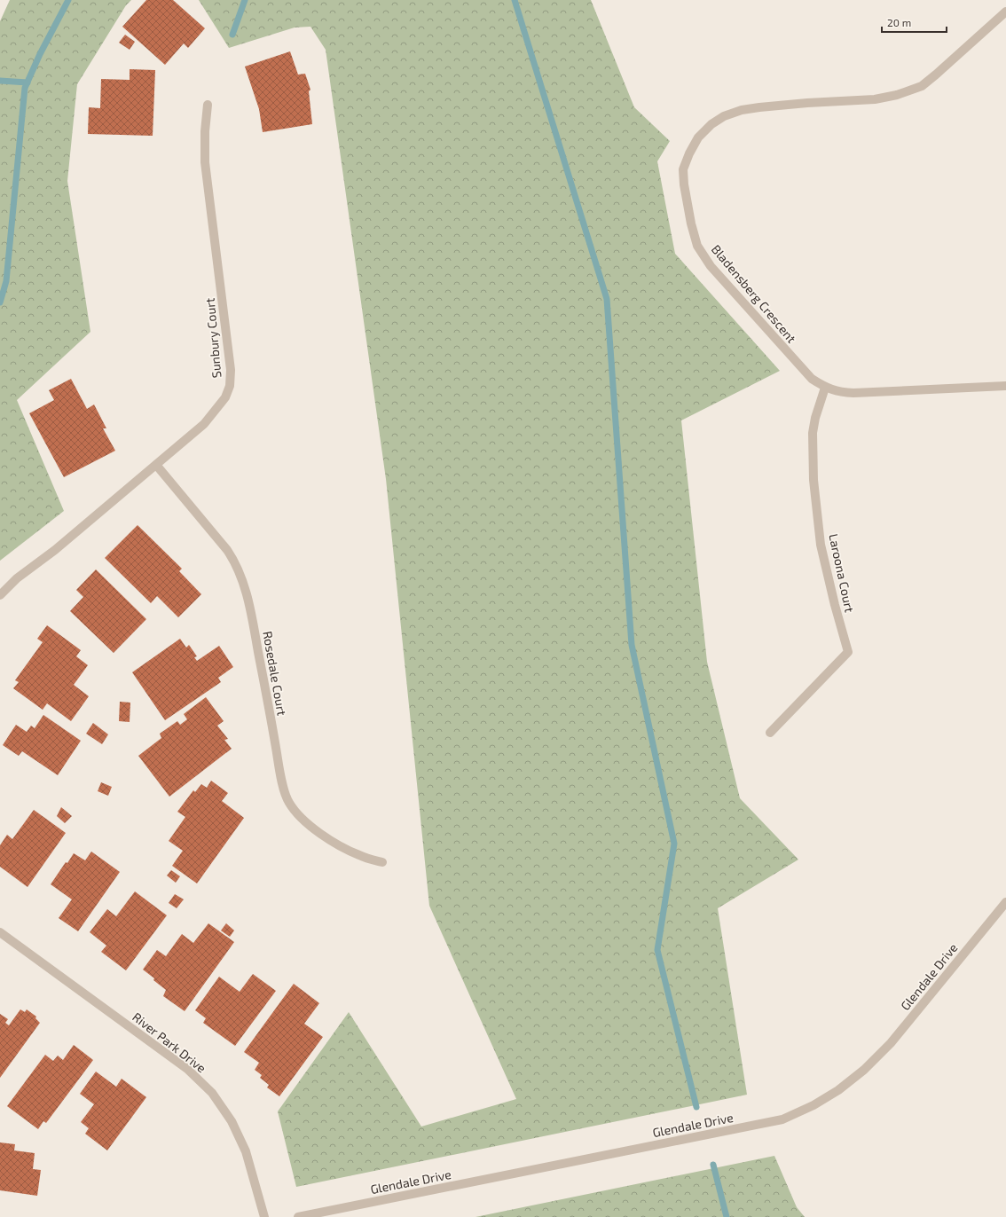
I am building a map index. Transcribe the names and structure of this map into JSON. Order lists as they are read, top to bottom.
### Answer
{
  "streets": {
    "street": [
      "Bladensberg Crescent",
      "Sunbury Court",
      "Laroona Court",
      "Rosedale Court",
      "Glendale Drive",
      "River Park Drive"
    ]
  },
  "crossings": [
    ["Bladensberg Crescent", "Laroona Court"],
    ["Sunbury Court", "Rosedale Court"]
  ],
  "scale_bar": "20 m"
}
